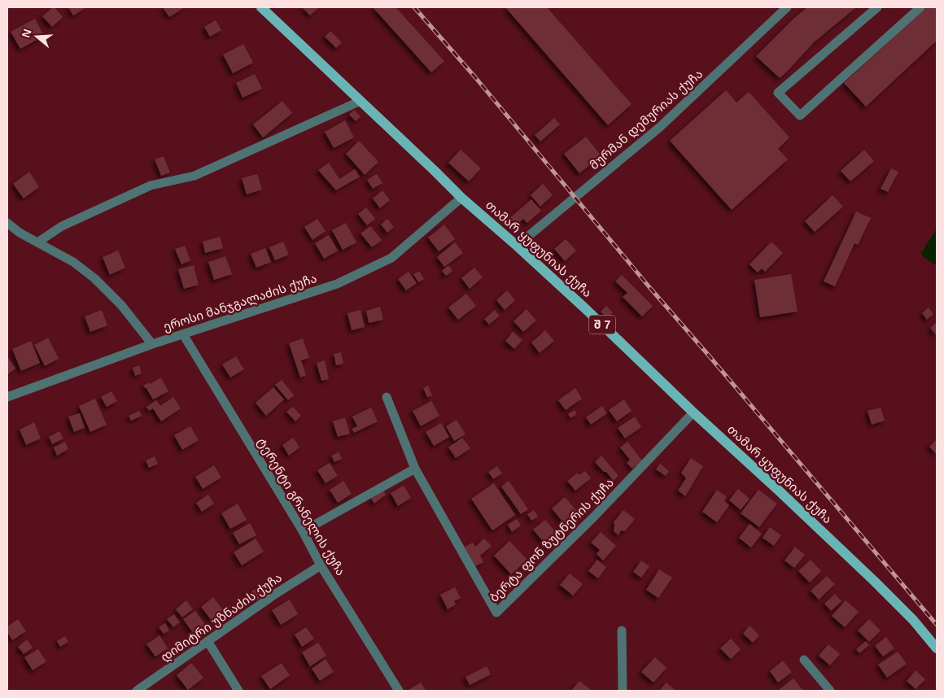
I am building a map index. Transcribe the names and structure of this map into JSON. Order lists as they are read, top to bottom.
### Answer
{
  "streets": {
    "main road": ["თამარ ყუფუნიას ქუჩა", "შ 7"],
    "street": [
      "მურმან დემურიას ქუჩა",
      "ეროსი მანჯგალაძის ქუჩა",
      "ტერენტი გრანელის ქუჩა",
      "ბერტა ფონ ზუტნერის ქუჩა",
      "დიმიტრი უზნაძის ქუჩა"
    ]
  },
  "crossings": [
    ["მურმან დემურიას ქუჩა", "თამარ ყუფუნიას ქუჩა"],
    ["თამარ ყუფუნიას ქუჩა", "ეროსი მანჯგალაძის ქუჩა"],
    ["თამარ ყუფუნიას ქუჩა", "ბერტა ფონ ზუტნერის ქუჩა"],
    ["ეროსი მანჯგალაძის ქუჩა", "ტერენტი გრანელის ქუჩა"],
    ["ტერენტი გრანელის ქუჩა", "დიმიტრი უზნაძის ქუჩა"]
  ],
  "north": "left"
}
